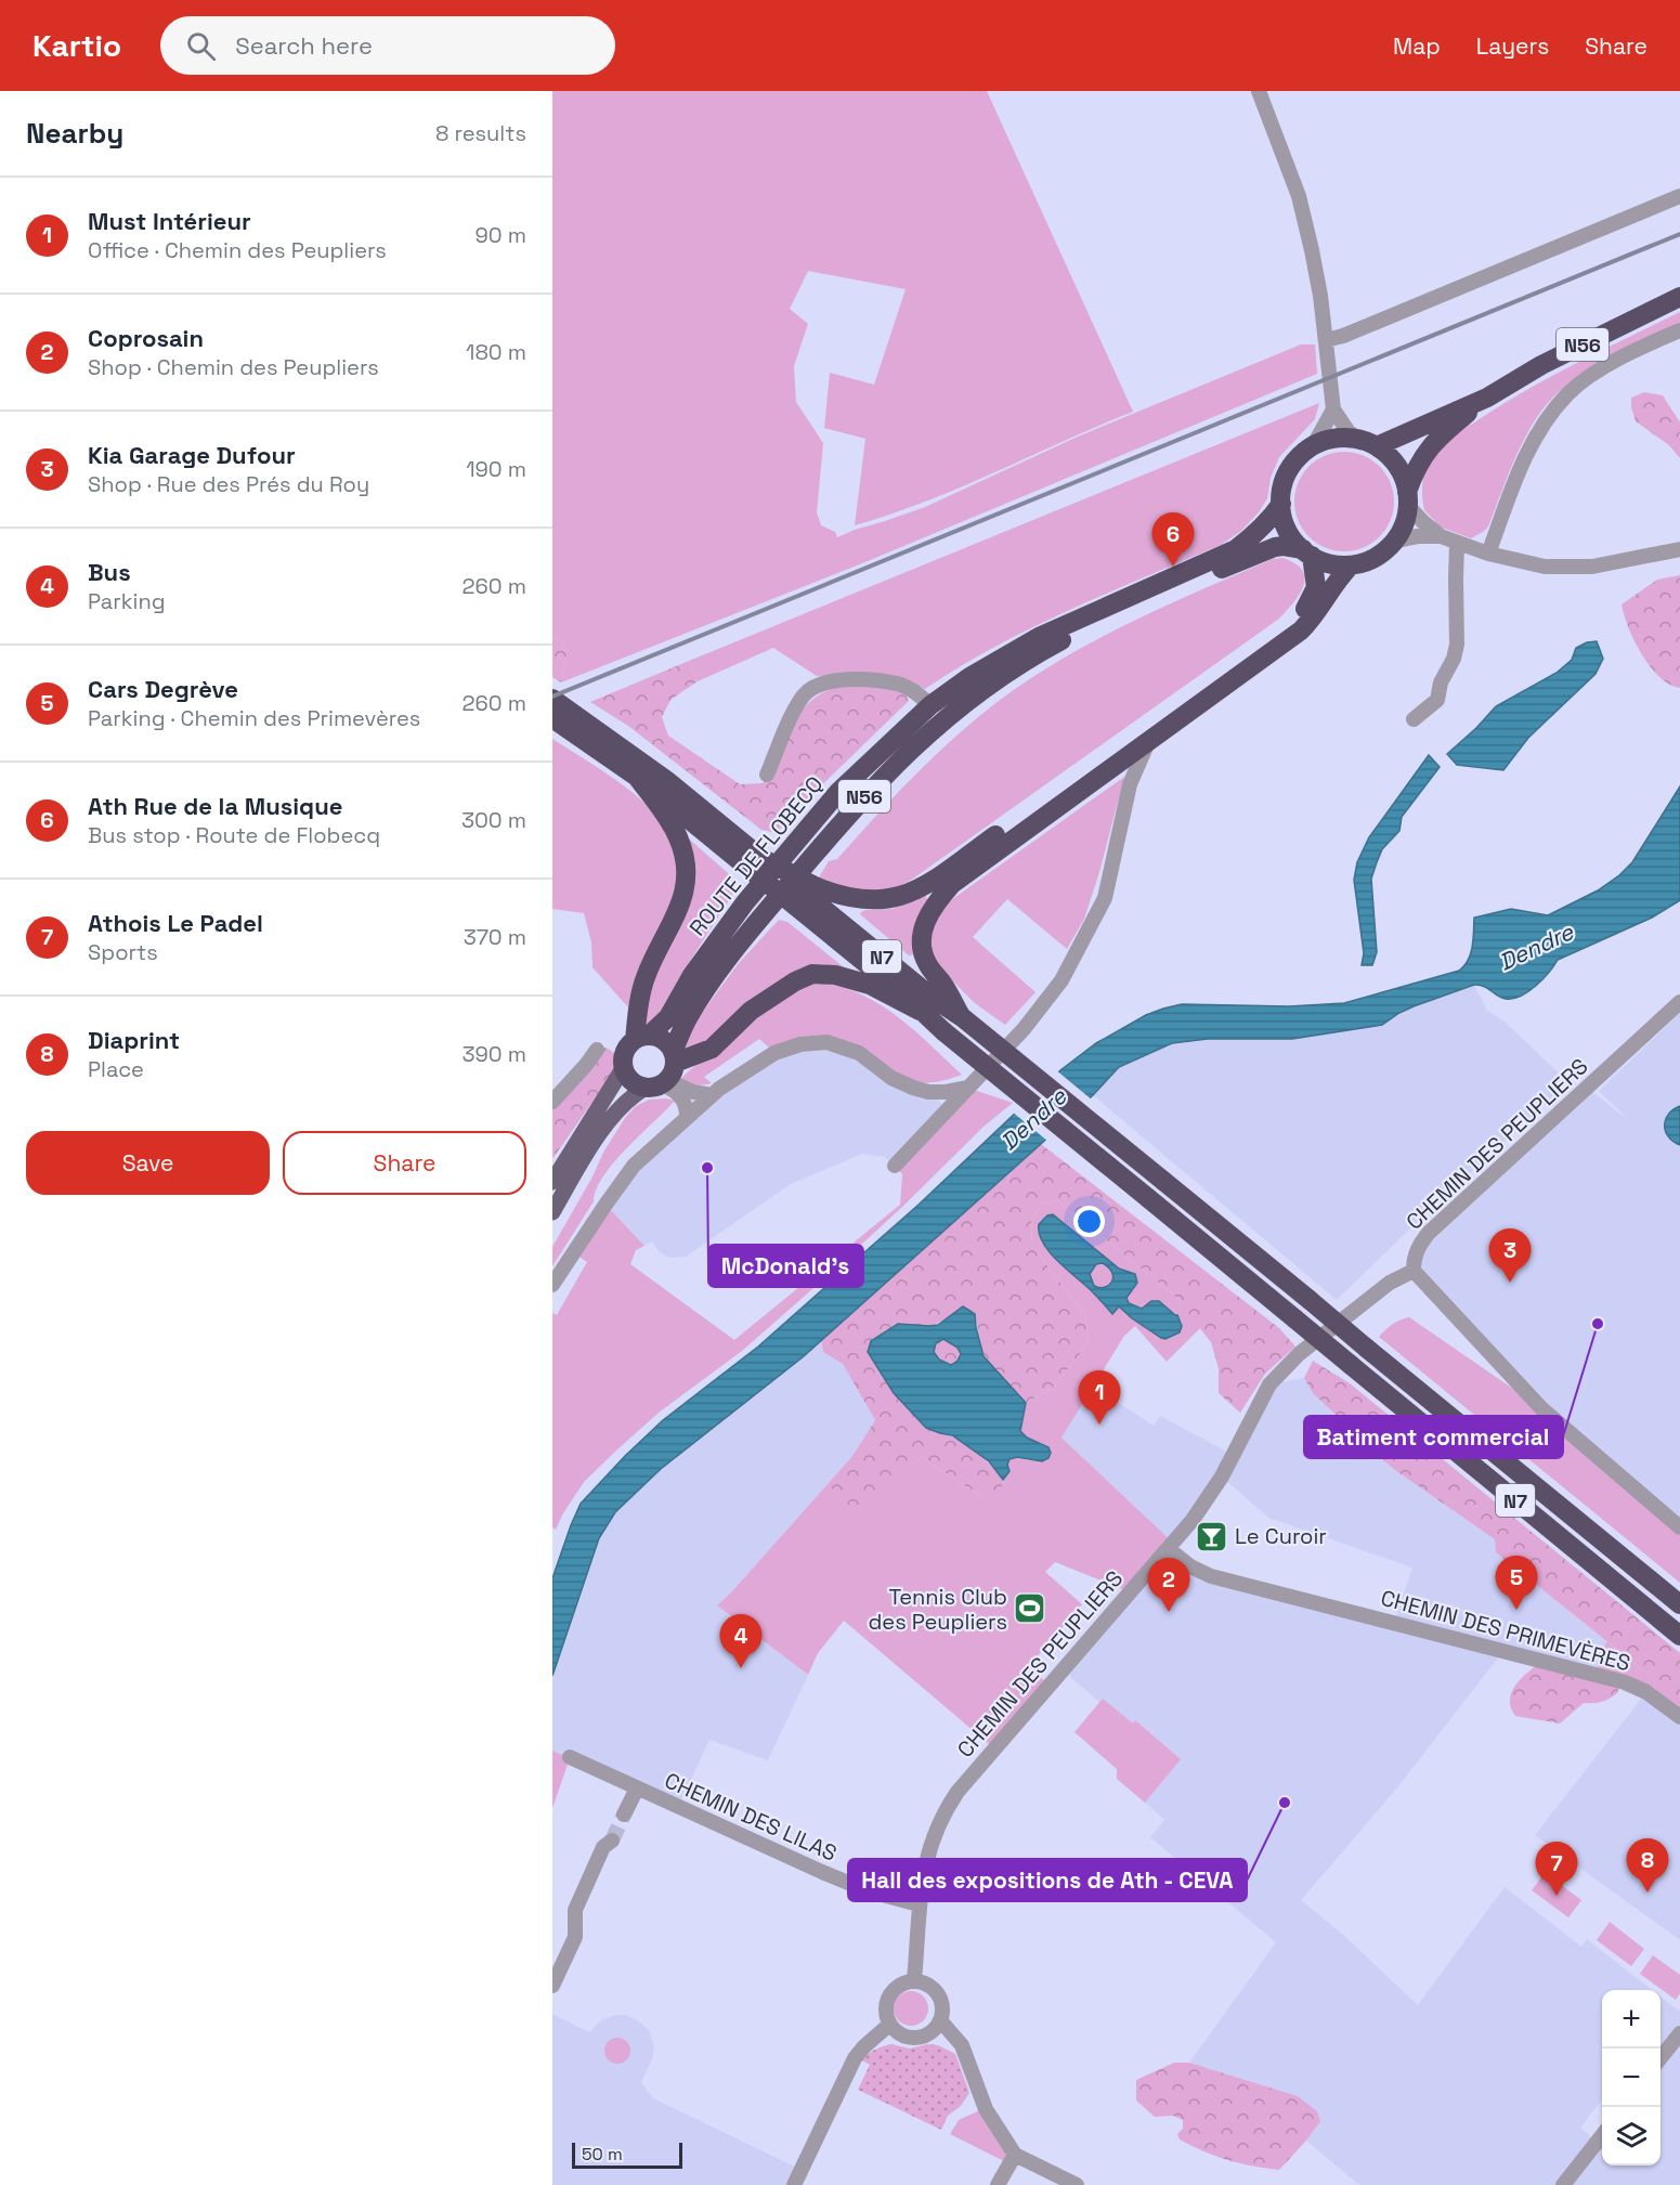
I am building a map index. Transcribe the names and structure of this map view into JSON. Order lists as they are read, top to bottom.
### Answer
{
  "streets": {
    "highway": ["N56", "ROUTE DE FLOBECQ", "N7"],
    "street": ["CHEMIN DES PEUPLIERS", "CHEMIN DES PRIMEVÈRES", "CHEMIN DES LILAS"]
  },
  "crossings": [
    ["N56", "ROUTE DE FLOBECQ"],
    ["CHEMIN DES PEUPLIERS", "CHEMIN DES PRIMEVÈRES"],
    ["CHEMIN DES PEUPLIERS", "CHEMIN DES LILAS"]
  ],
  "water": ["Dendre"],
  "places": {
    "other": ["McDonald's", "Batiment commercial", "Hall des expositions de Ath - CEVA"],
    "bar": ["Le Curoir"],
    "sports": ["Tennis Club des Peupliers"]
  },
  "scale_bar": "50 m",
  "page": {
    "header": "Kartio",
    "search": "Search here",
    "nav": ["Map", "Layers", "Share"],
    "heading": ["Nearby", "8 results"],
    "list": [
      {
        "mark": "1",
        "name": "Must Intérieur",
        "note": "Office · Chemin des Peupliers",
        "value": "90 m"
      },
      {
        "mark": "2",
        "name": "Coprosain",
        "note": "Shop · Chemin des Peupliers",
        "value": "180 m"
      },
      {
        "mark": "3",
        "name": "Kia Garage Dufour",
        "note": "Shop · Rue des Prés du Roy",
        "value": "190 m"
      },
      {
        "mark": "4",
        "name": "Bus",
        "note": "Parking",
        "value": "260 m"
      },
      {
        "mark": "5",
        "name": "Cars Degrève",
        "note": "Parking · Chemin des Primevères",
        "value": "260 m"
      },
      {
        "mark": "6",
        "name": "Ath Rue de la Musique",
        "note": "Bus stop · Route de Flobecq",
        "value": "300 m"
      },
      {
        "mark": "7",
        "name": "Athois Le Padel",
        "note": "Sports",
        "value": "370 m"
      },
      {
        "mark": "8",
        "name": "Diaprint",
        "note": "Place",
        "value": "390 m"
      }
    ],
    "pins": [
      "6",
      "3",
      "1",
      "5",
      "2",
      "4",
      "8",
      "7"
    ],
    "buttons": ["Save", "Share"],
    "map_buttons": ["+", "−"],
    "scale": "50 m"
  }
}
